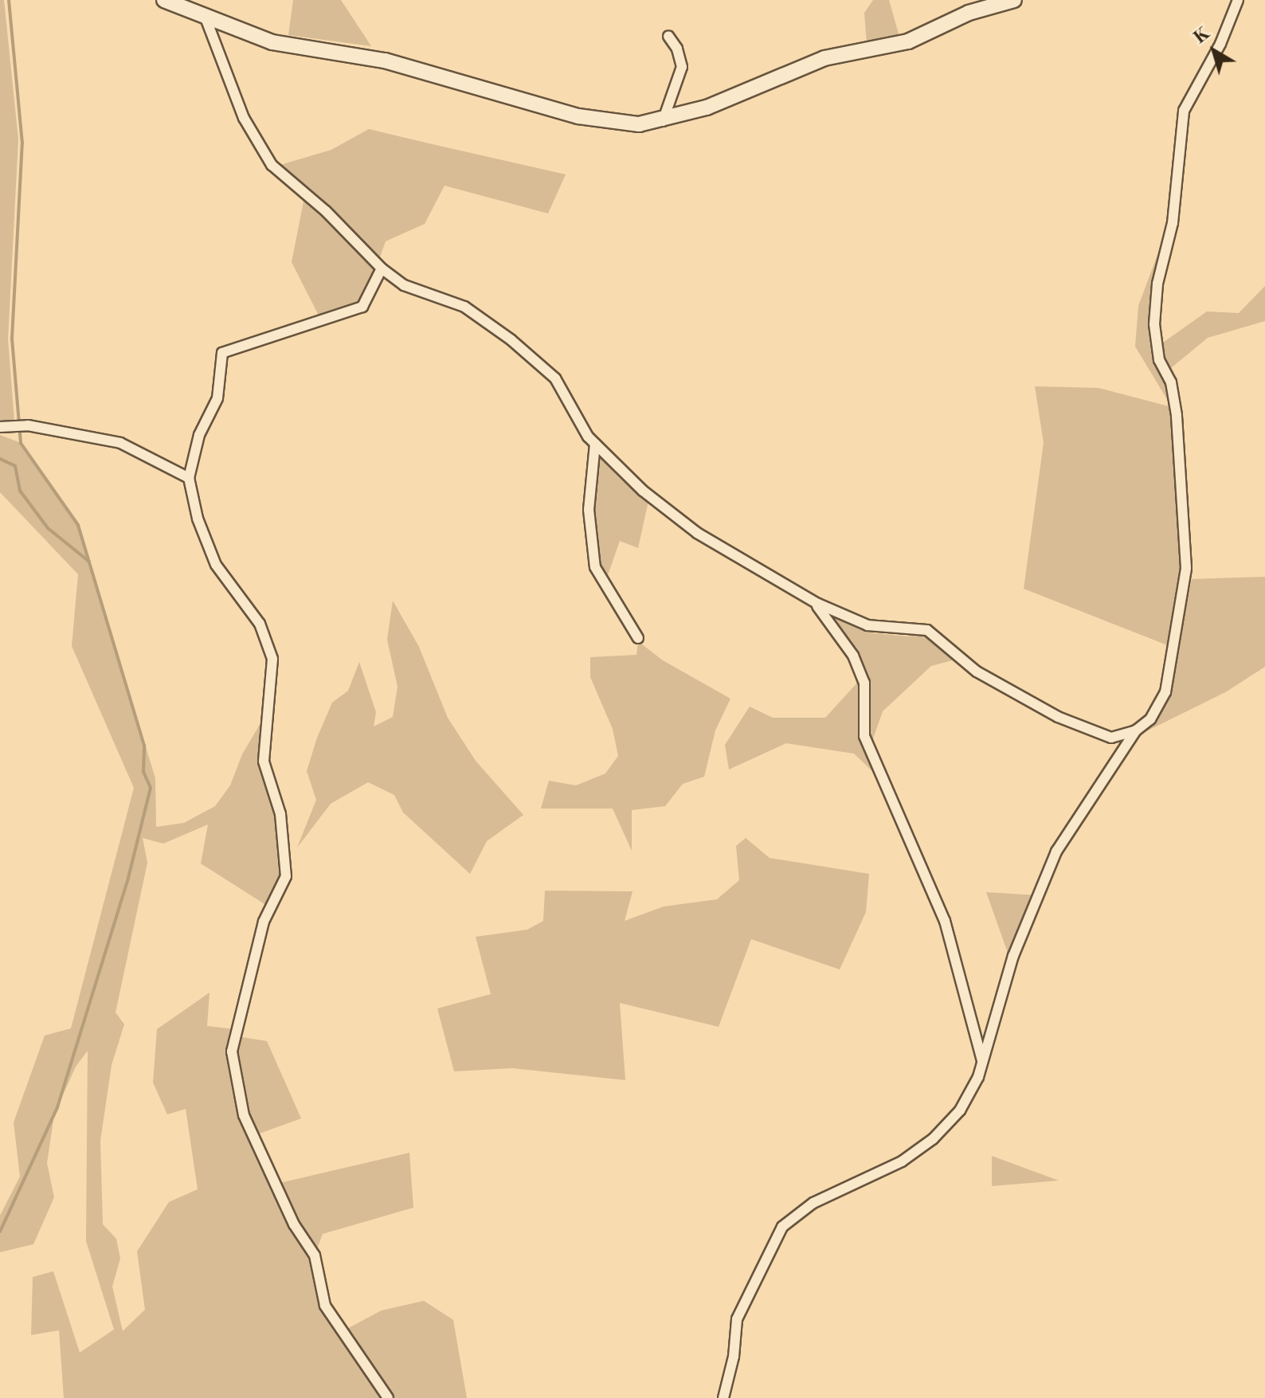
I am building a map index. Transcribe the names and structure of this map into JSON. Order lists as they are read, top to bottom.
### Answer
{
  "north": "top left"
}
